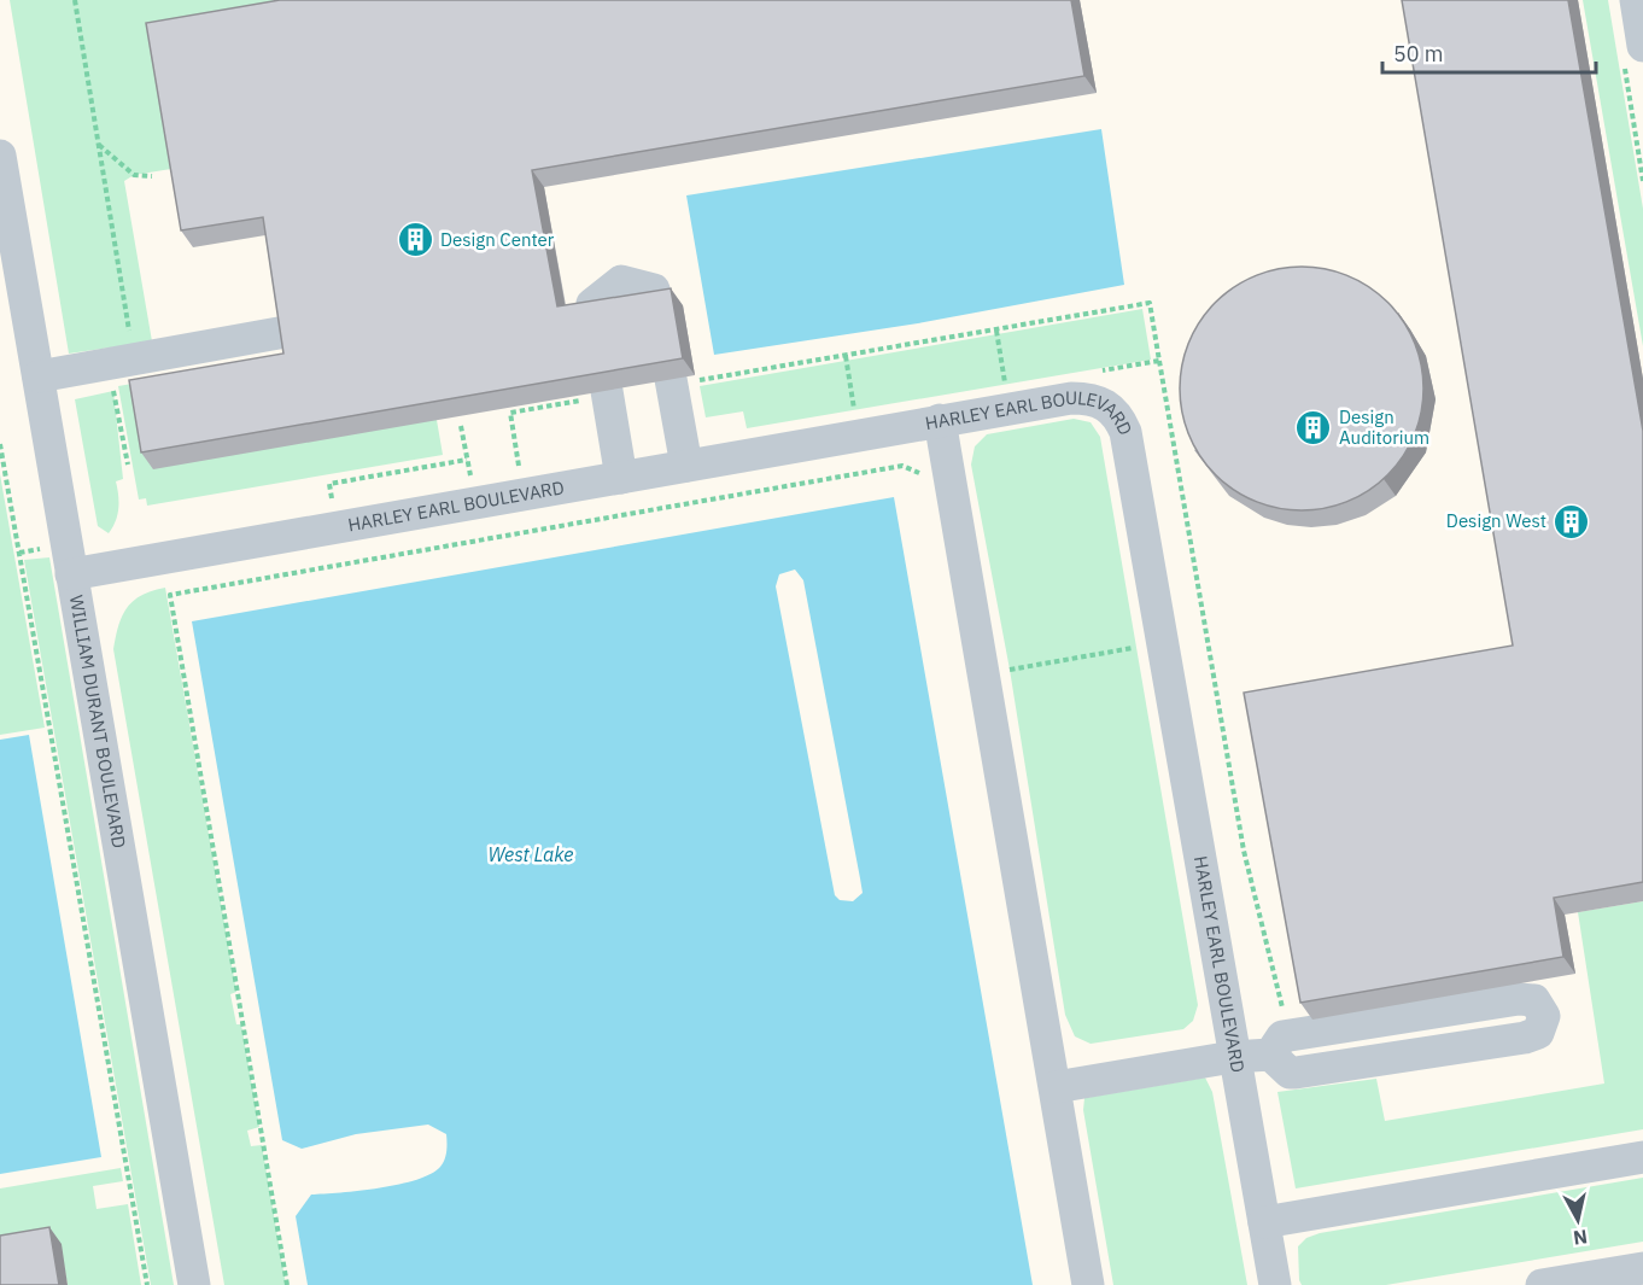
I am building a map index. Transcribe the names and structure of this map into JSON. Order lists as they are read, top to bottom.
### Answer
{
  "streets": {
    "lane": ["HARLEY EARL BOULEVARD", "WILLIAM DURANT BOULEVARD"]
  },
  "crossings": [
    ["HARLEY EARL BOULEVARD", "WILLIAM DURANT BOULEVARD"]
  ],
  "water": ["West Lake"],
  "places": {
    "building": ["Design Center", "Design Auditorium", "Design West"]
  },
  "scale_bar": "50 m",
  "north": "bottom"
}
